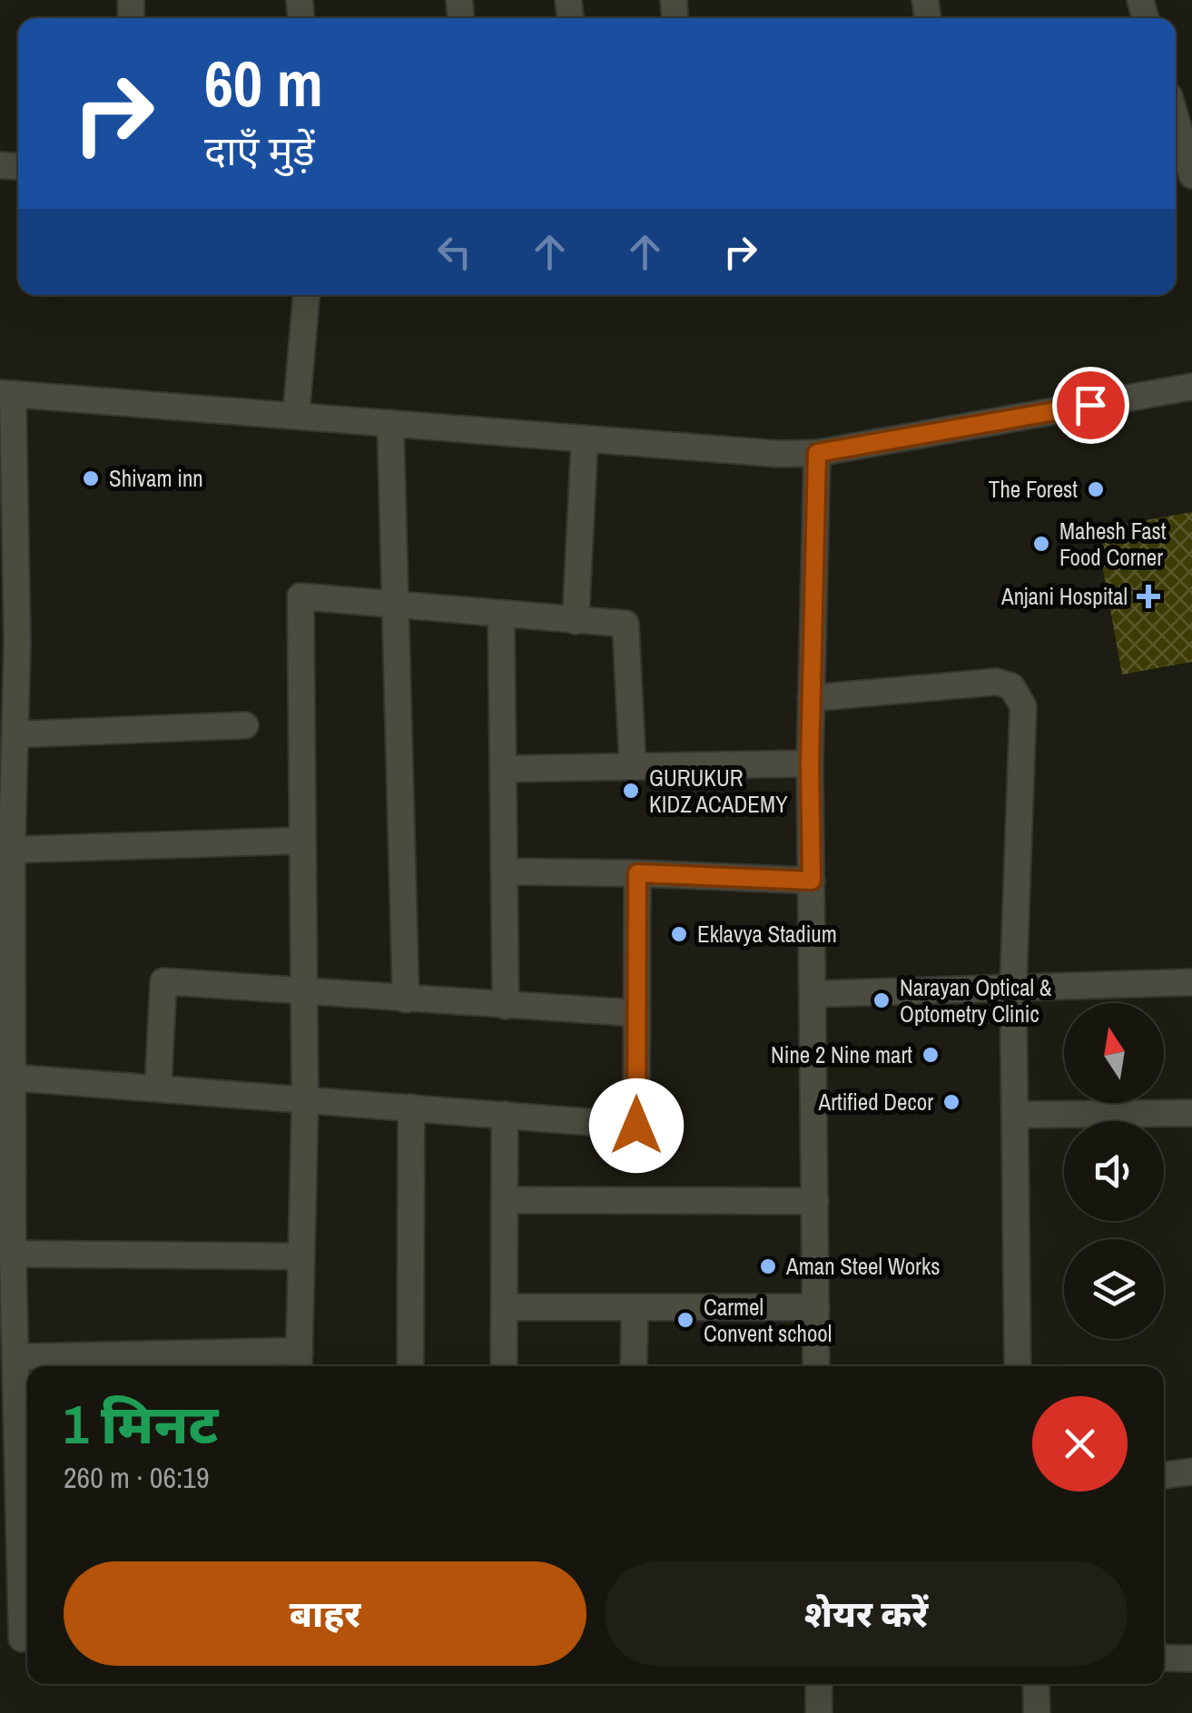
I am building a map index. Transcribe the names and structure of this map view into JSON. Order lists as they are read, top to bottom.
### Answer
{
  "places": {
    "other": [
      "Shivam inn",
      "The Forest",
      "Mahesh Fast Food Corner",
      "GURUKUR KIDZ ACADEMY",
      "Eklavya Stadium",
      "Narayan Optical & Optometry Clinic",
      "Nine 2 Nine mart",
      "Artified Decor",
      "Aman Steel Works",
      "Carmel Convent school"
    ],
    "health": ["Anjani Hospital"]
  },
  "north": "top",
  "page": {
    "turn": ["60 m", "दाएँ मुड़ें"],
    "heading": ["1 मिनट", "260 m · 06:19"],
    "buttons": ["बाहर", "शेयर करें"]
  }
}
